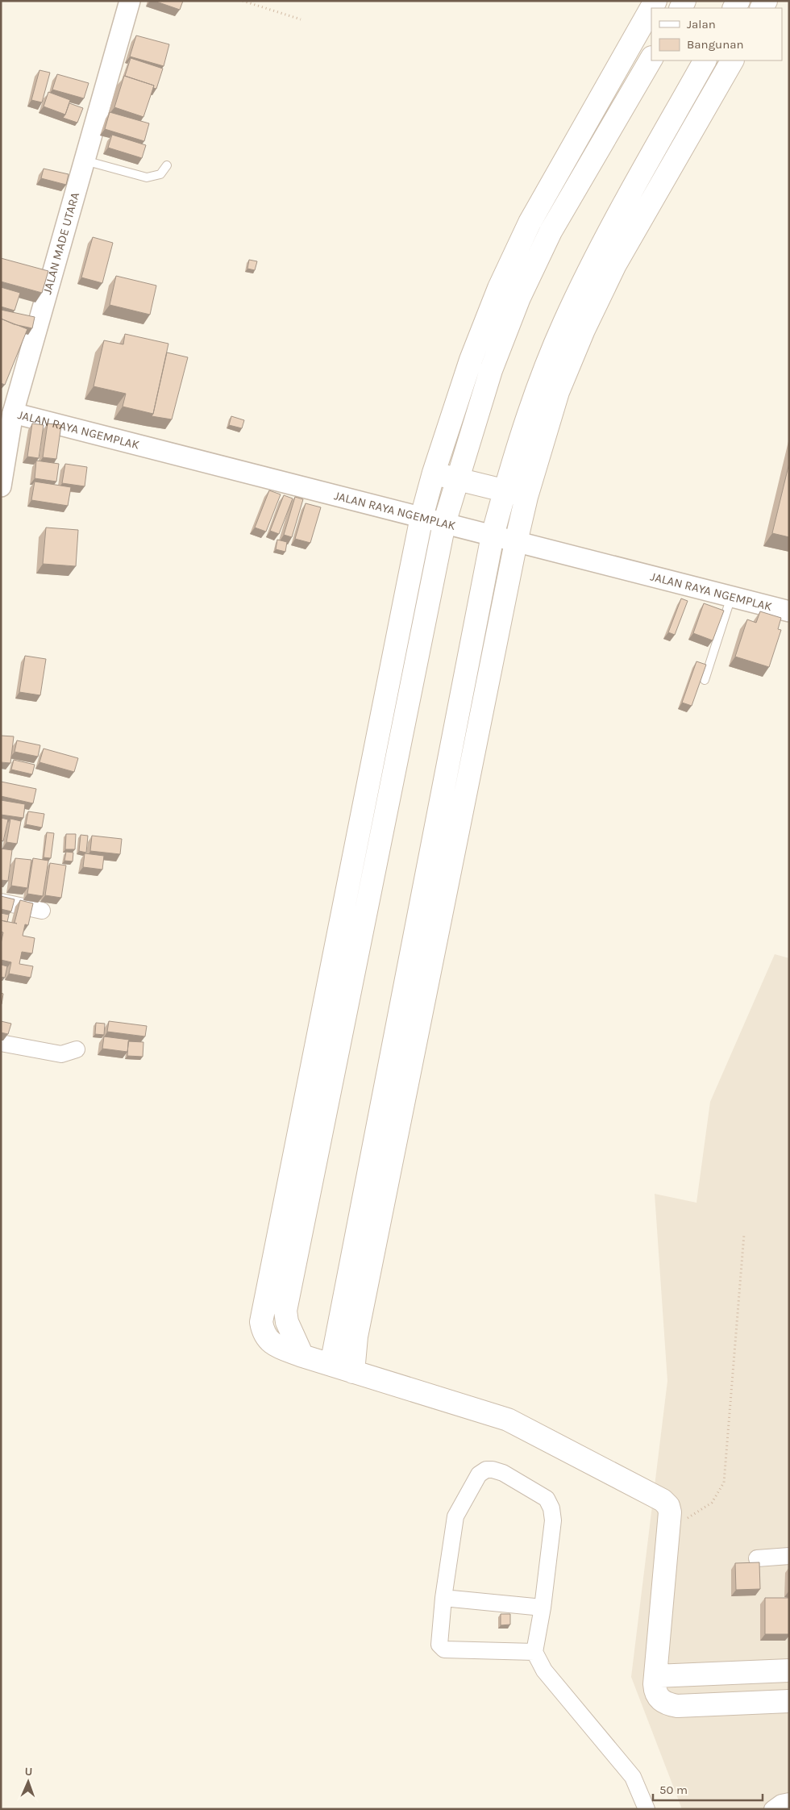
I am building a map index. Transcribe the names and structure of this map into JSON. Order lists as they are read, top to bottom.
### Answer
{
  "streets": {
    "street": ["JALAN MADE UTARA", "JALAN RAYA NGEMPLAK"]
  },
  "crossings": [
    ["JALAN MADE UTARA", "JALAN RAYA NGEMPLAK"]
  ],
  "legend": ["Jalan", "Bangunan"],
  "scale_bar": "50 m",
  "north": "top"
}
